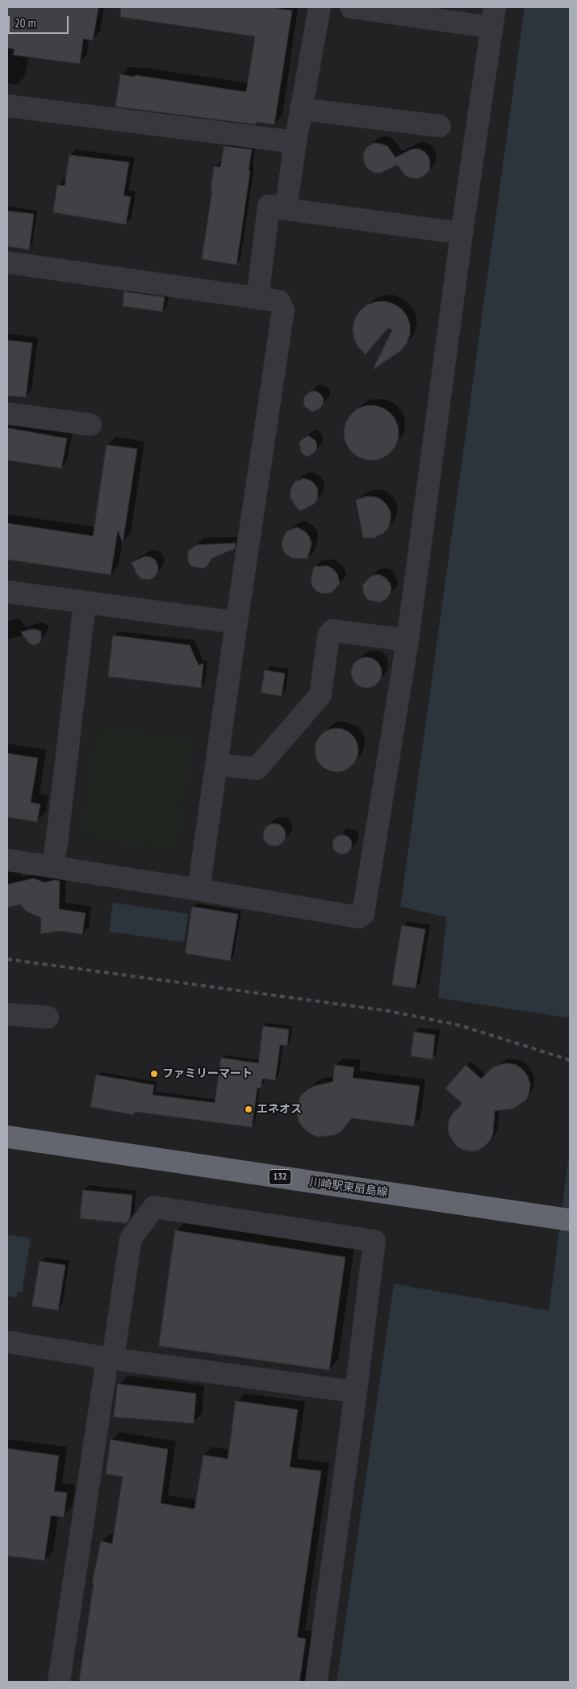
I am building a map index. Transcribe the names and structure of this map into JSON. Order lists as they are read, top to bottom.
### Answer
{
  "streets": {
    "highway": ["132", "川崎駅東扇島線"]
  },
  "places": ["ファミリーマート", "エネオス"],
  "scale_bar": "20 m"
}
